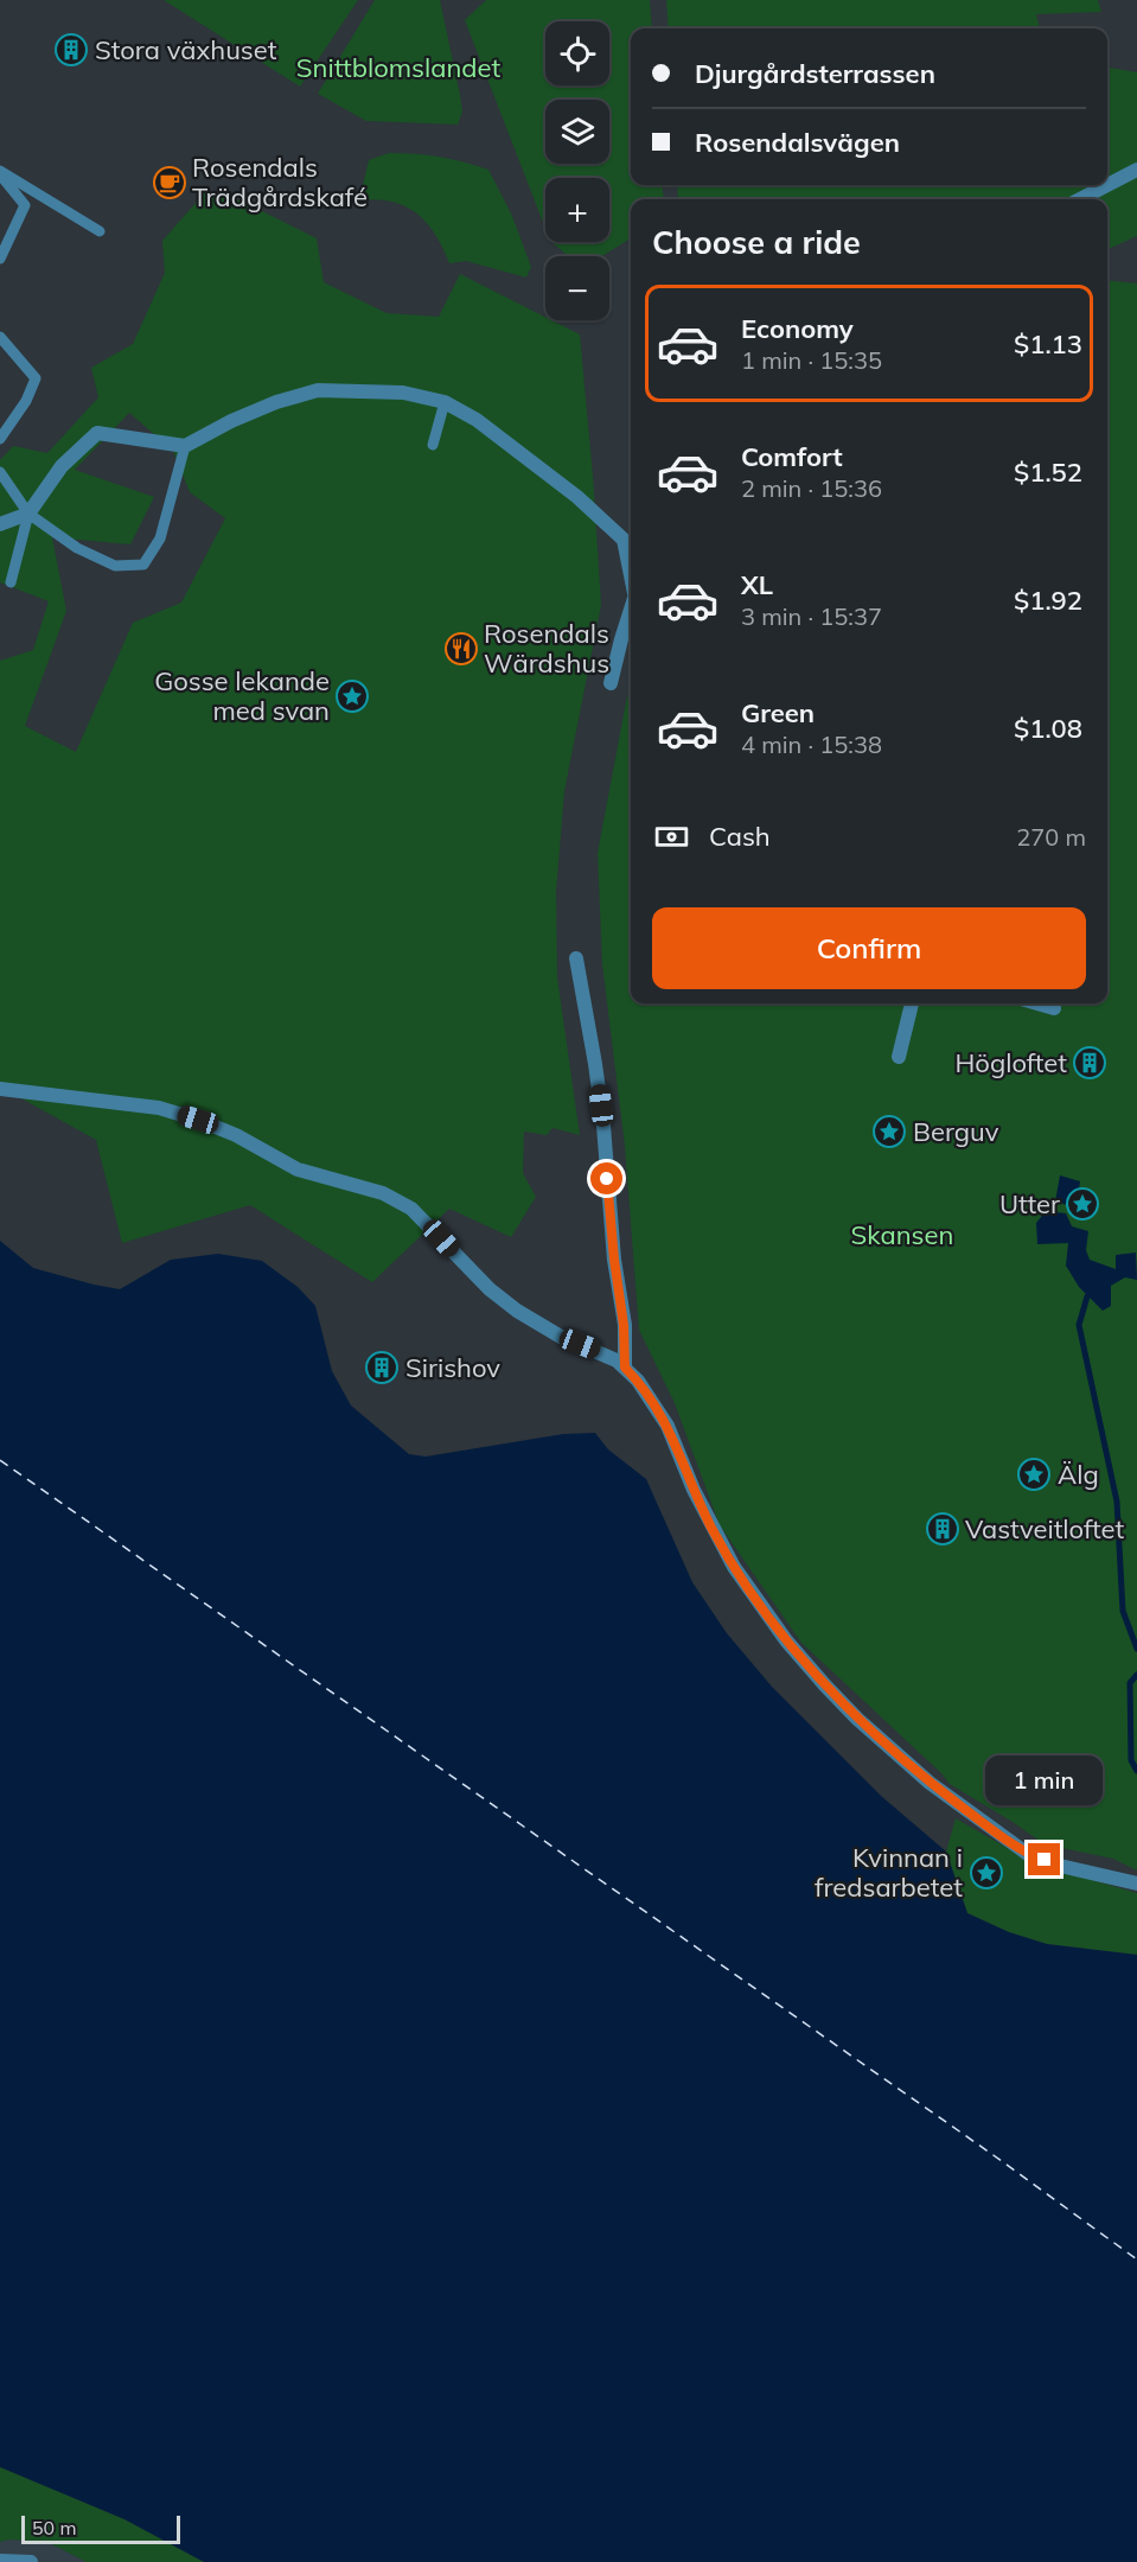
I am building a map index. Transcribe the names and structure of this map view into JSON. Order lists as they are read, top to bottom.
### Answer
{
  "parks": ["Snittblomslandet", "Skansen"],
  "places": {
    "building": [
      "Stora växhuset",
      "Högloftet",
      "Sirishov",
      "Vastveitloftet"
    ],
    "cafe": ["Rosendals Trädgårdskafé"],
    "restaurant": ["Rosendals Wärdshus"],
    "place": [
      "Gosse lekande med svan",
      "Berguv",
      "Utter",
      "Älg",
      "Kvinnan i fredsarbetet"
    ]
  },
  "scale_bar": "50 m",
  "page": {
    "map_buttons": ["+", "−"],
    "banner": ["Djurgårdsterrassen", "Rosendalsvägen"],
    "heading": "Choose a ride",
    "list": [
      {
        "name": "Economy",
        "note": "1 min · 15:35",
        "value": "$1.13"
      },
      {
        "name": "Comfort",
        "note": "2 min · 15:36",
        "value": "$1.52"
      },
      {
        "name": "XL",
        "note": "3 min · 15:37",
        "value": "$1.92"
      },
      {
        "name": "Green",
        "note": "4 min · 15:38",
        "value": "$1.08"
      }
    ],
    "pay": ["Cash", "270 m"],
    "buttons": "Confirm",
    "bubble": "1 min",
    "scale": "50 m"
  }
}
